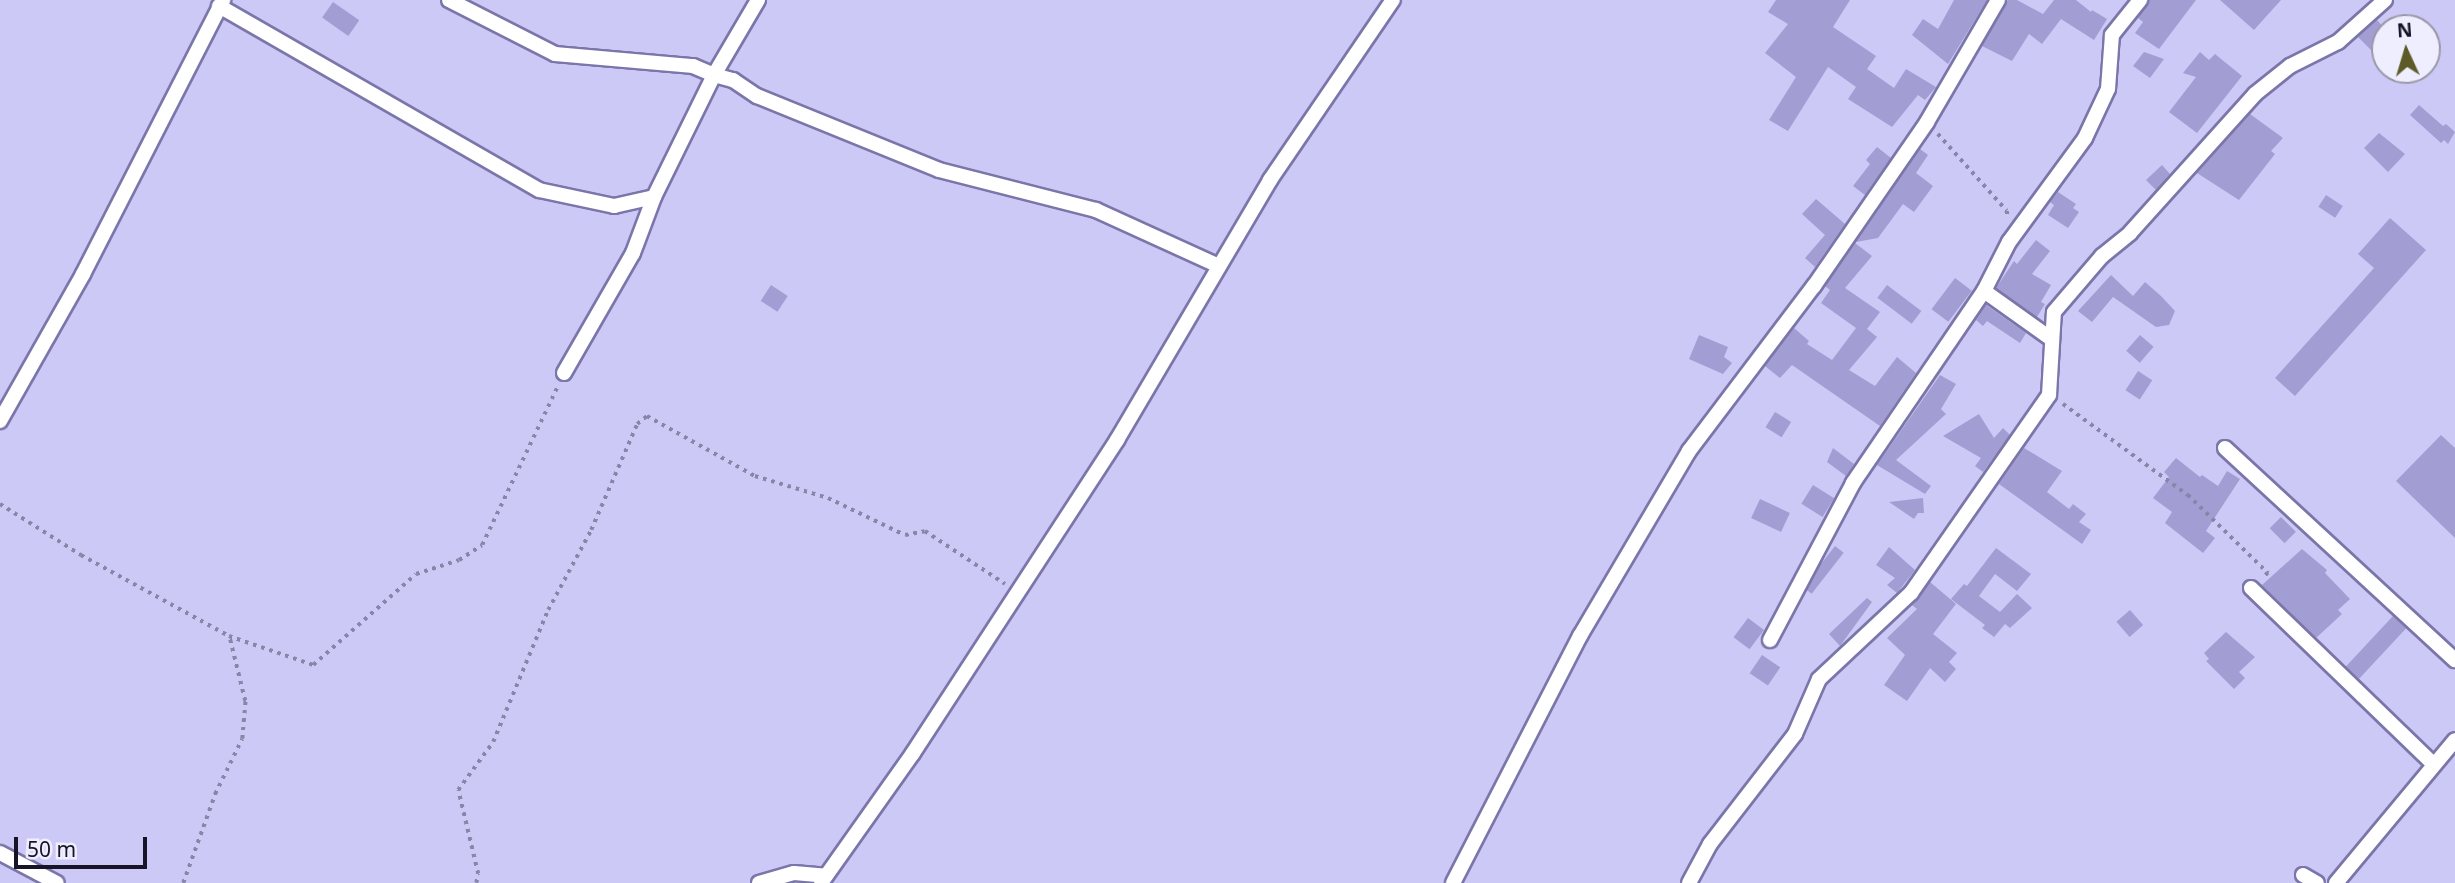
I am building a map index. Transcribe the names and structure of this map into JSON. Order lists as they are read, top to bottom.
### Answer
{
  "scale_bar": "50 m",
  "north": "top"
}
